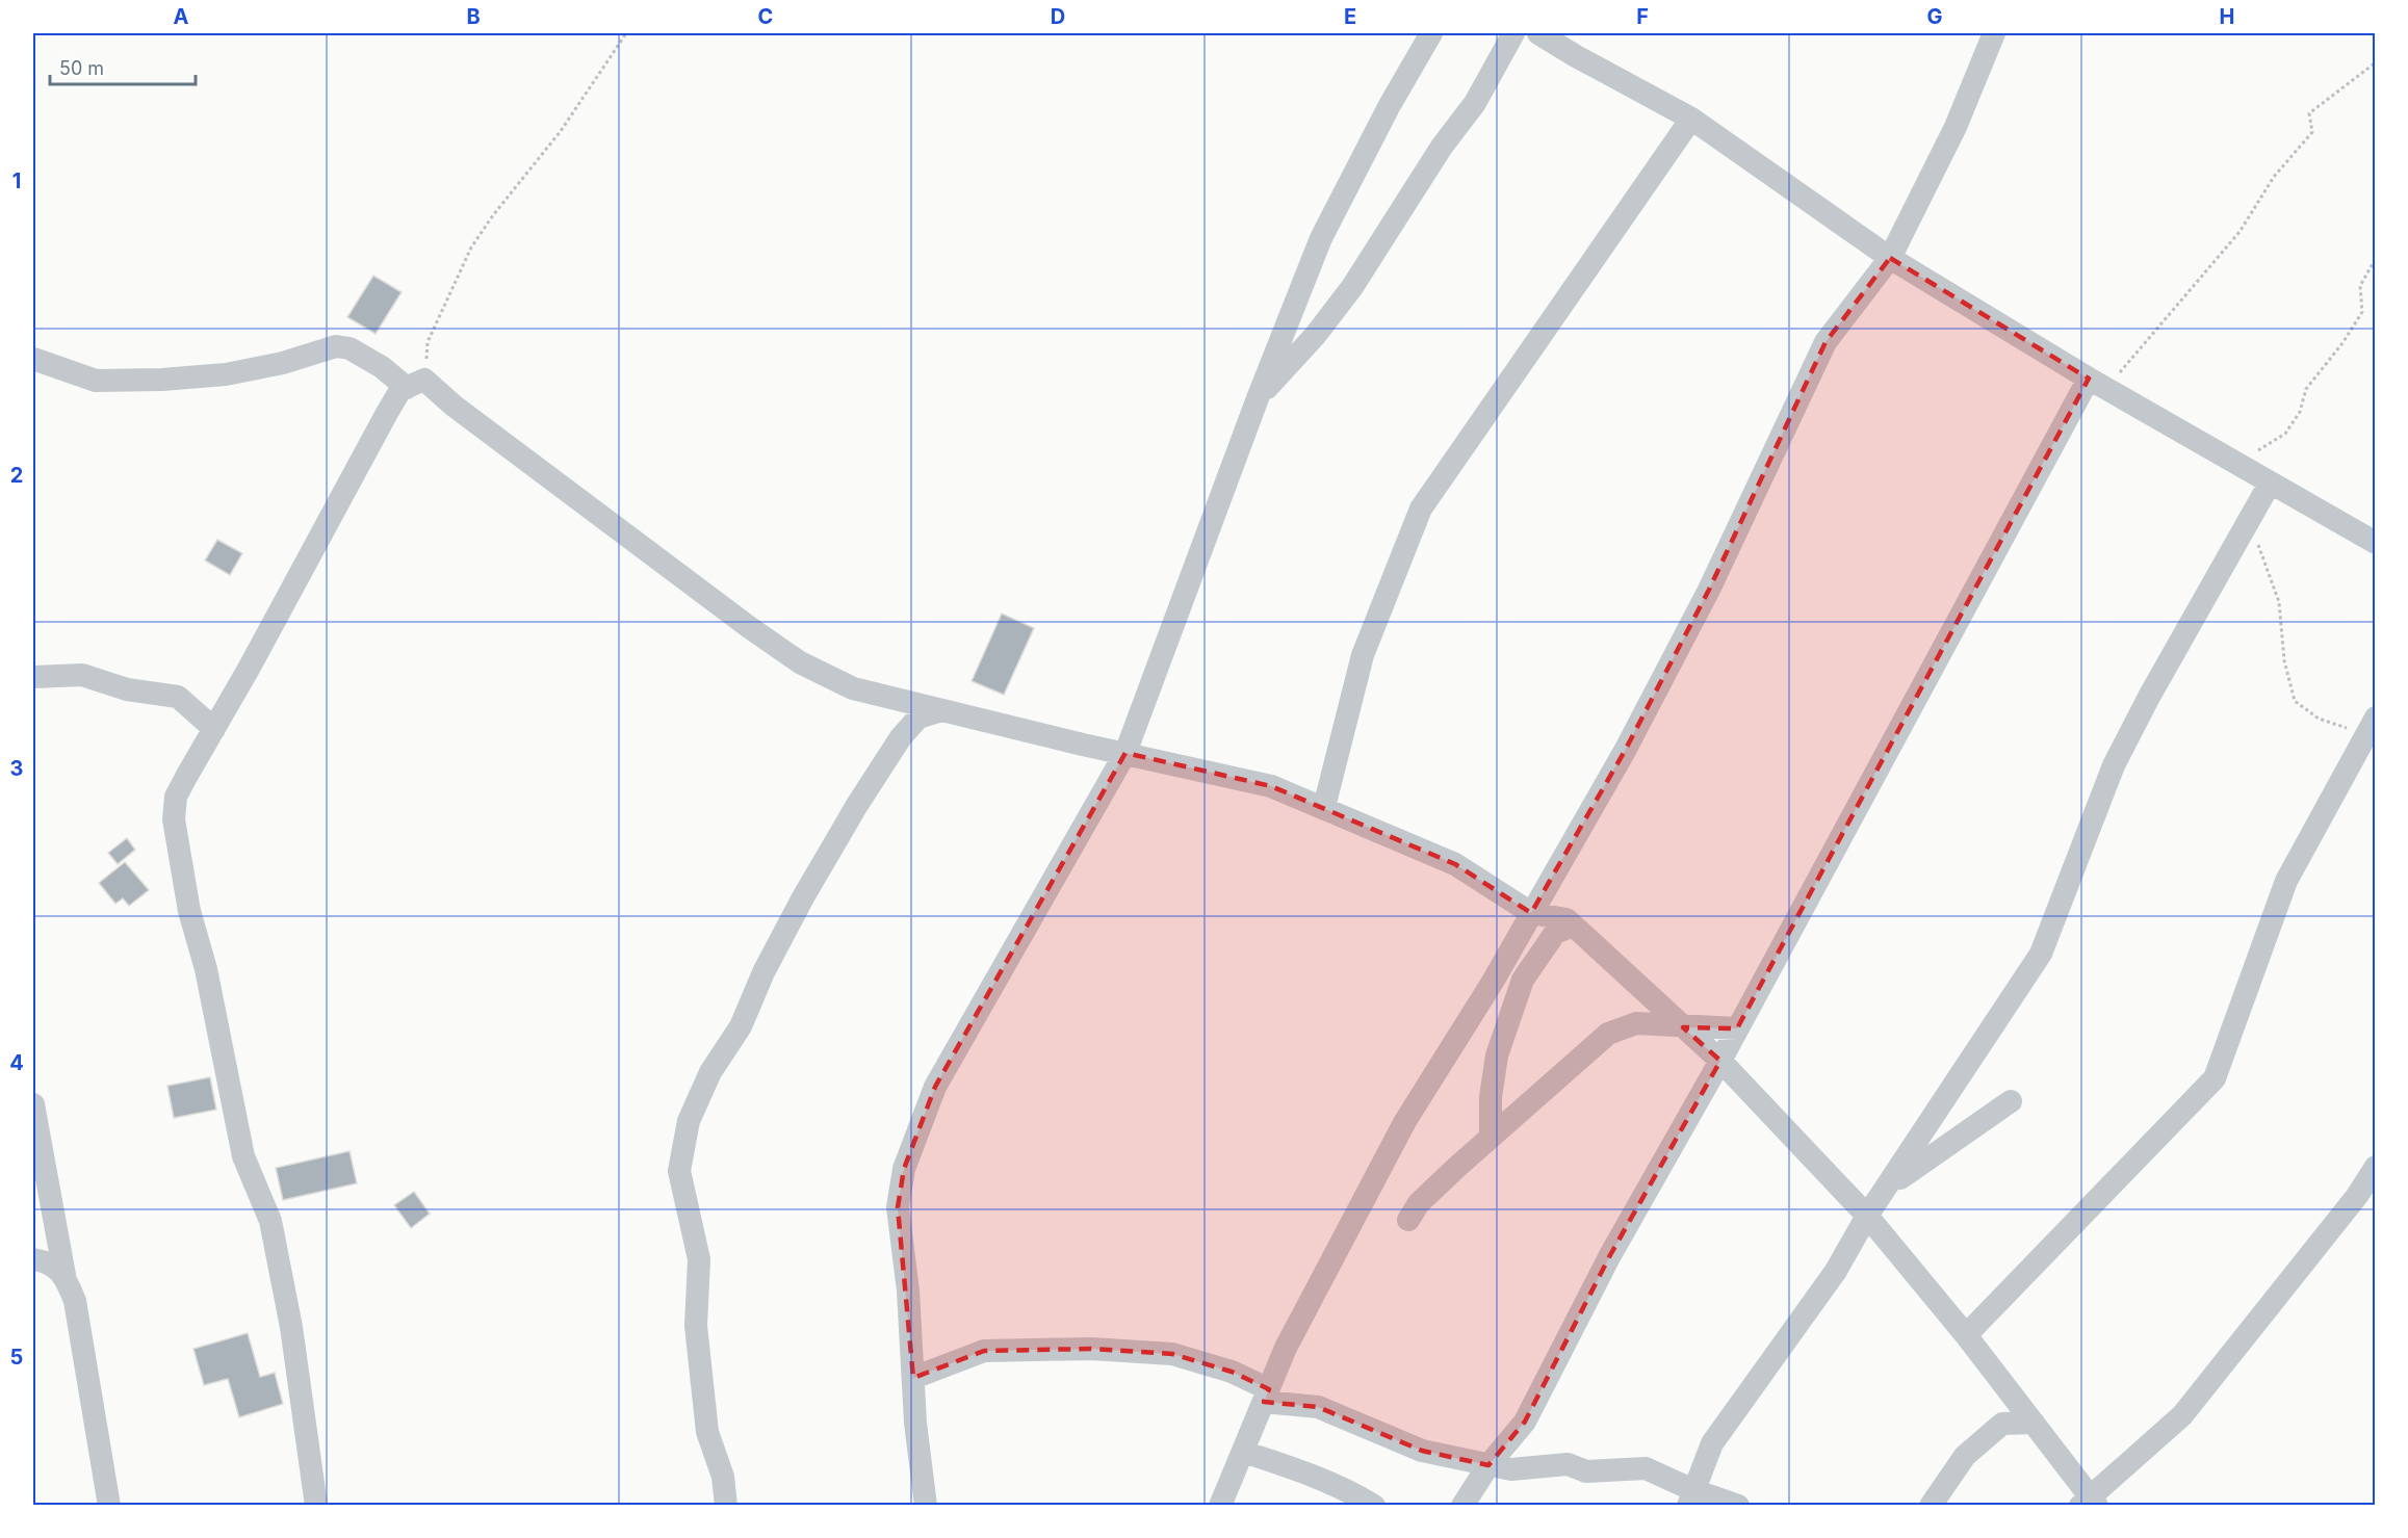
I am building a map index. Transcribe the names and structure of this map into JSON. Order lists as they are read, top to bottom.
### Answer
{
  "scale_bar": "50 m",
  "grid": {
    "columns": [
      "A",
      "B",
      "C",
      "D",
      "E",
      "F",
      "G",
      "H"
    ],
    "rows": [
      "1",
      "2",
      "3",
      "4",
      "5"
    ]
  }
}
